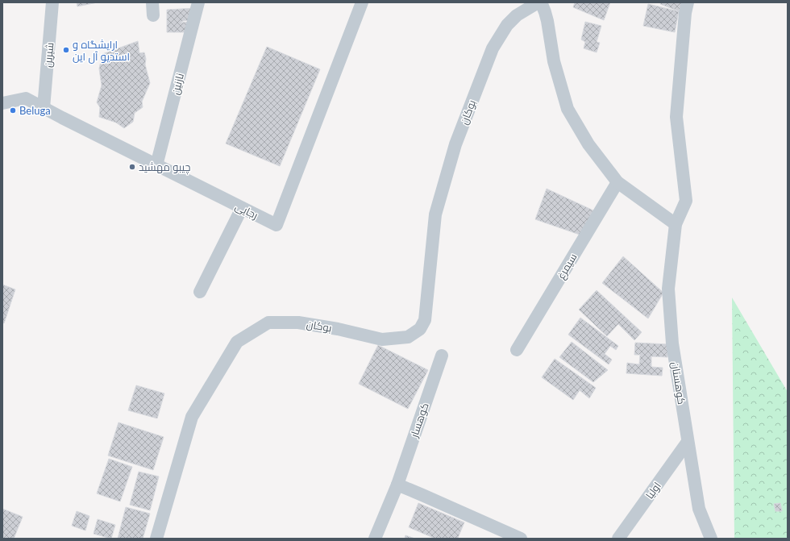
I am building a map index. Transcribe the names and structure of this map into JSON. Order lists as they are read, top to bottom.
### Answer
{
  "streets": {
    "street": [
      "شیرین",
      "نازنین",
      "بوکان",
      "رجایی",
      "سیمرغ",
      "کوهستان",
      "کوهسار",
      "اولیا"
    ]
  },
  "crossings": [
    ["شیرین", "رجایی"],
    ["نازنین", "رجایی"],
    ["بوکان", "سیمرغ"],
    ["بوکان", "کوهستان"],
    ["کوهستان", "اولیا"]
  ],
  "places": ["ارایشگاه و استدیو آل این", "Beluga", "چیبو مهشید"]
}
